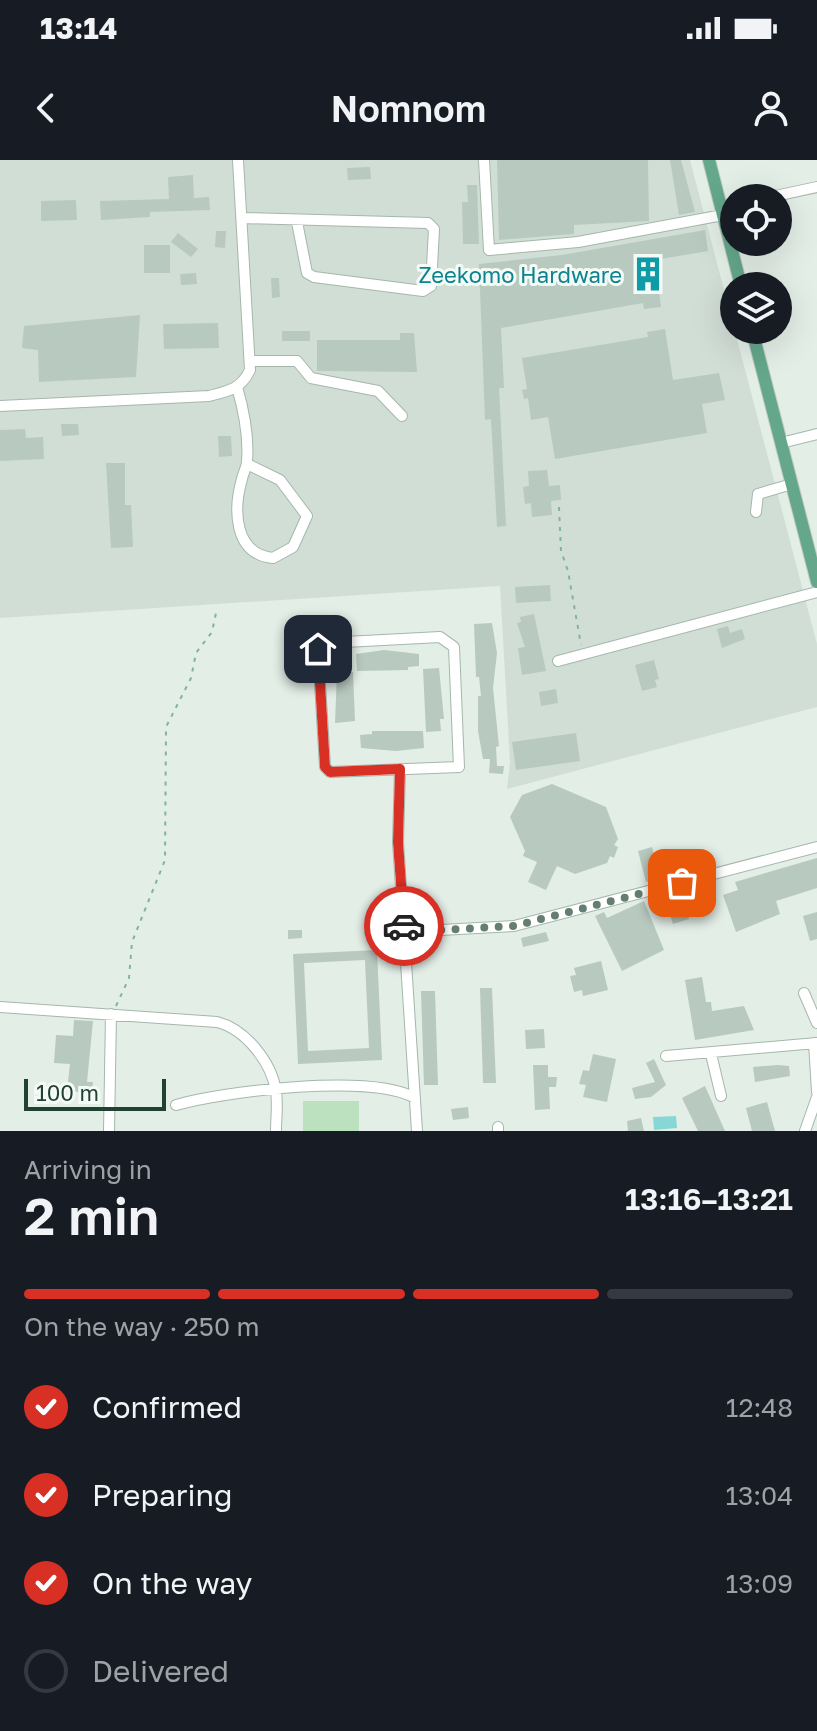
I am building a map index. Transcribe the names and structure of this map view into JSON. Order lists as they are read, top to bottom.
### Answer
{
  "places": {
    "building": ["Zeekomo Hardware"]
  },
  "scale_bar": "100 m",
  "page": {
    "status": "13:14",
    "header": "Nomnom",
    "scale": "100 m",
    "heading": ["2 min", "Arriving in", "13:16–13:21"],
    "bar": "On the way · 250 m",
    "list": [
      ["Confirmed", "12:48"],
      ["Preparing", "13:04"],
      ["On the way", "13:09"],
      "Delivered"
    ]
  }
}
